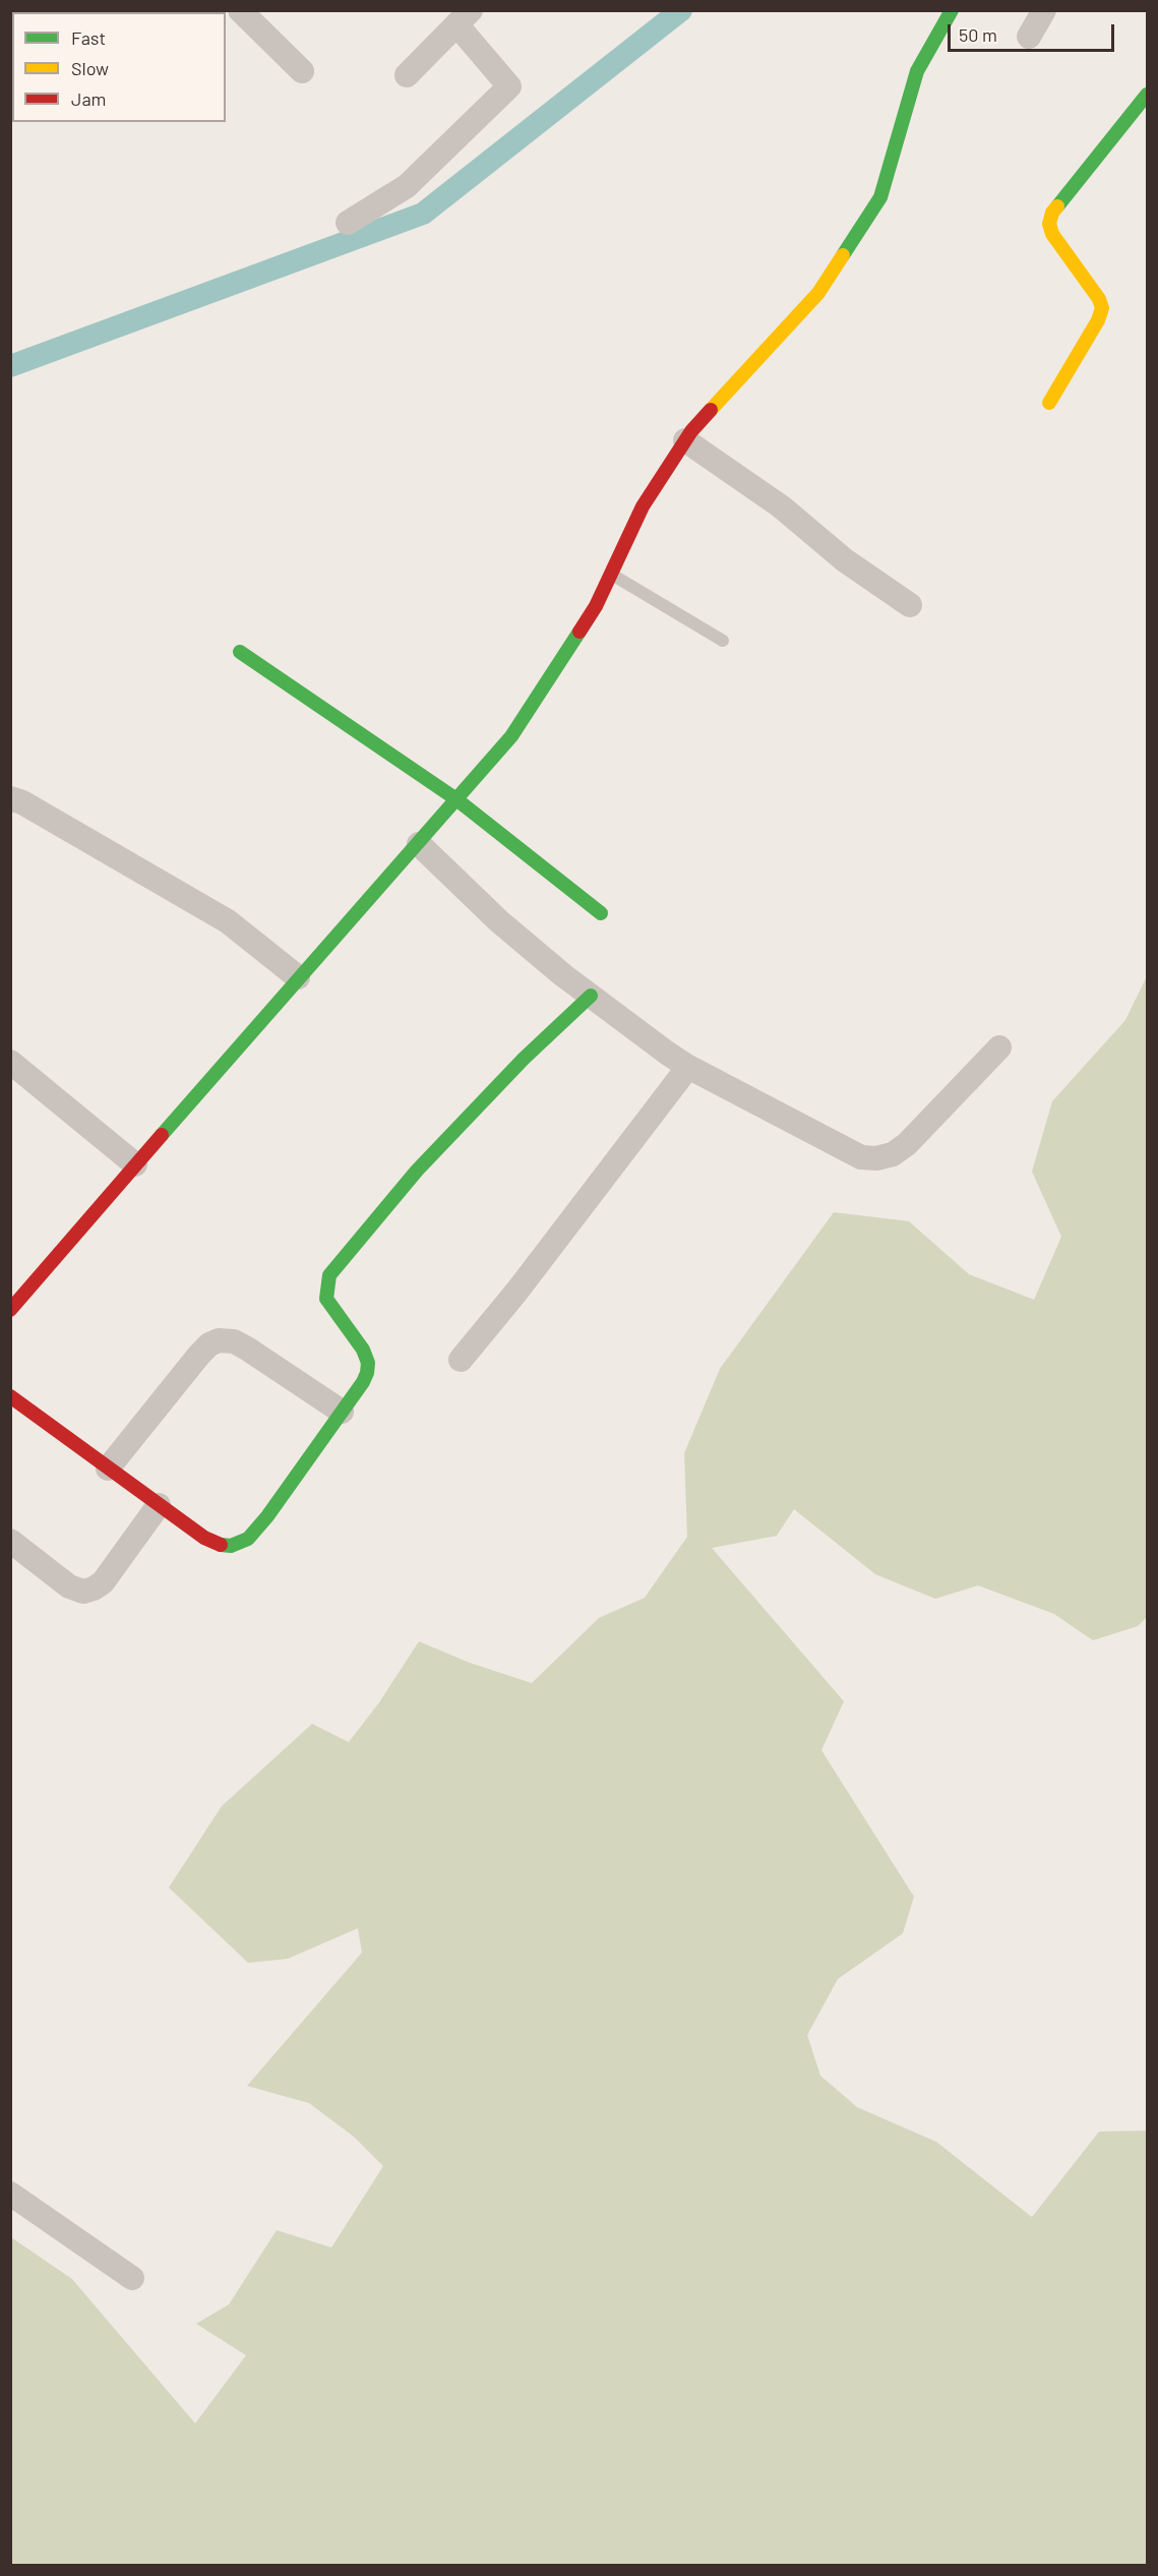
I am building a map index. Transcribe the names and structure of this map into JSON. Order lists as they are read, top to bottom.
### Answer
{
  "legend": ["Fast", "Slow", "Jam"],
  "scale_bar": "50 m"
}
